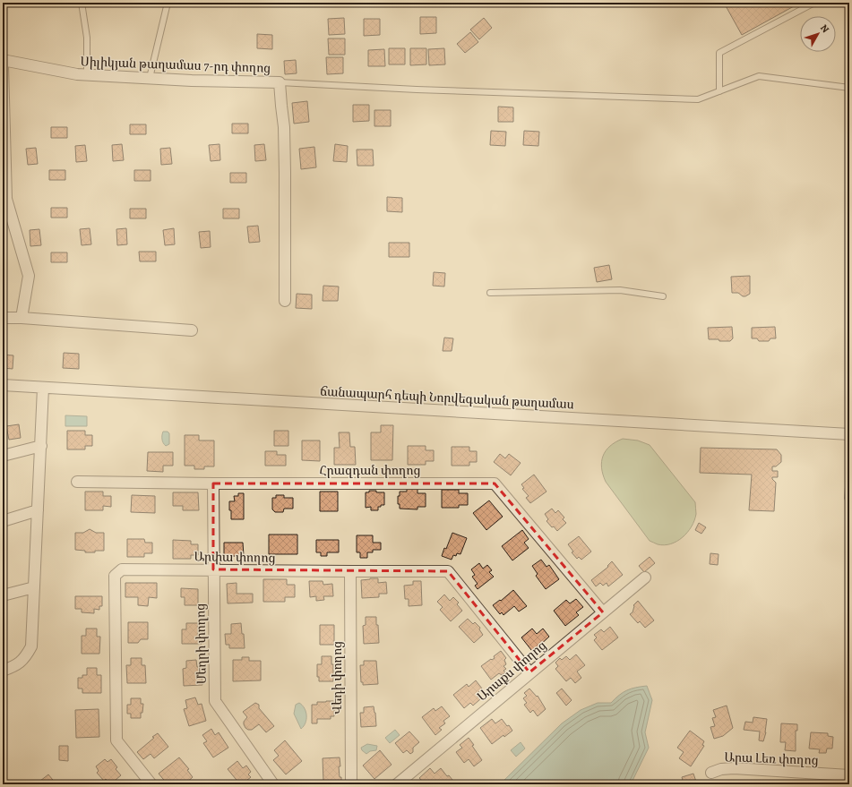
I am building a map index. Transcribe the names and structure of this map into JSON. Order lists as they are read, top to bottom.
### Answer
{
  "streets": {
    "street": [
      "Սիլիկյան թաղամաս 7-րդ փողոց",
      "ճանապարհ դեպի Նորվեգական թաղամաս",
      "Հրազդան փողոց",
      "Արփա փողոց",
      "Մեղրի փողոց",
      "Արաքս փողոց",
      "Վեդի փողոց",
      "Արա Լեռ փողոց"
    ]
  },
  "crossings": [
    ["Հրազդան փողոց", "Մեղրի փողոց"],
    ["Հրազդան փողոց", "Արաքս փողոց"],
    ["Արփա փողոց", "Մեղրի փողոց"],
    ["Արփա փողոց", "Արաքս փողոց"],
    ["Արփա փողոց", "Վեդի փողոց"]
  ],
  "north": "top right"
}
